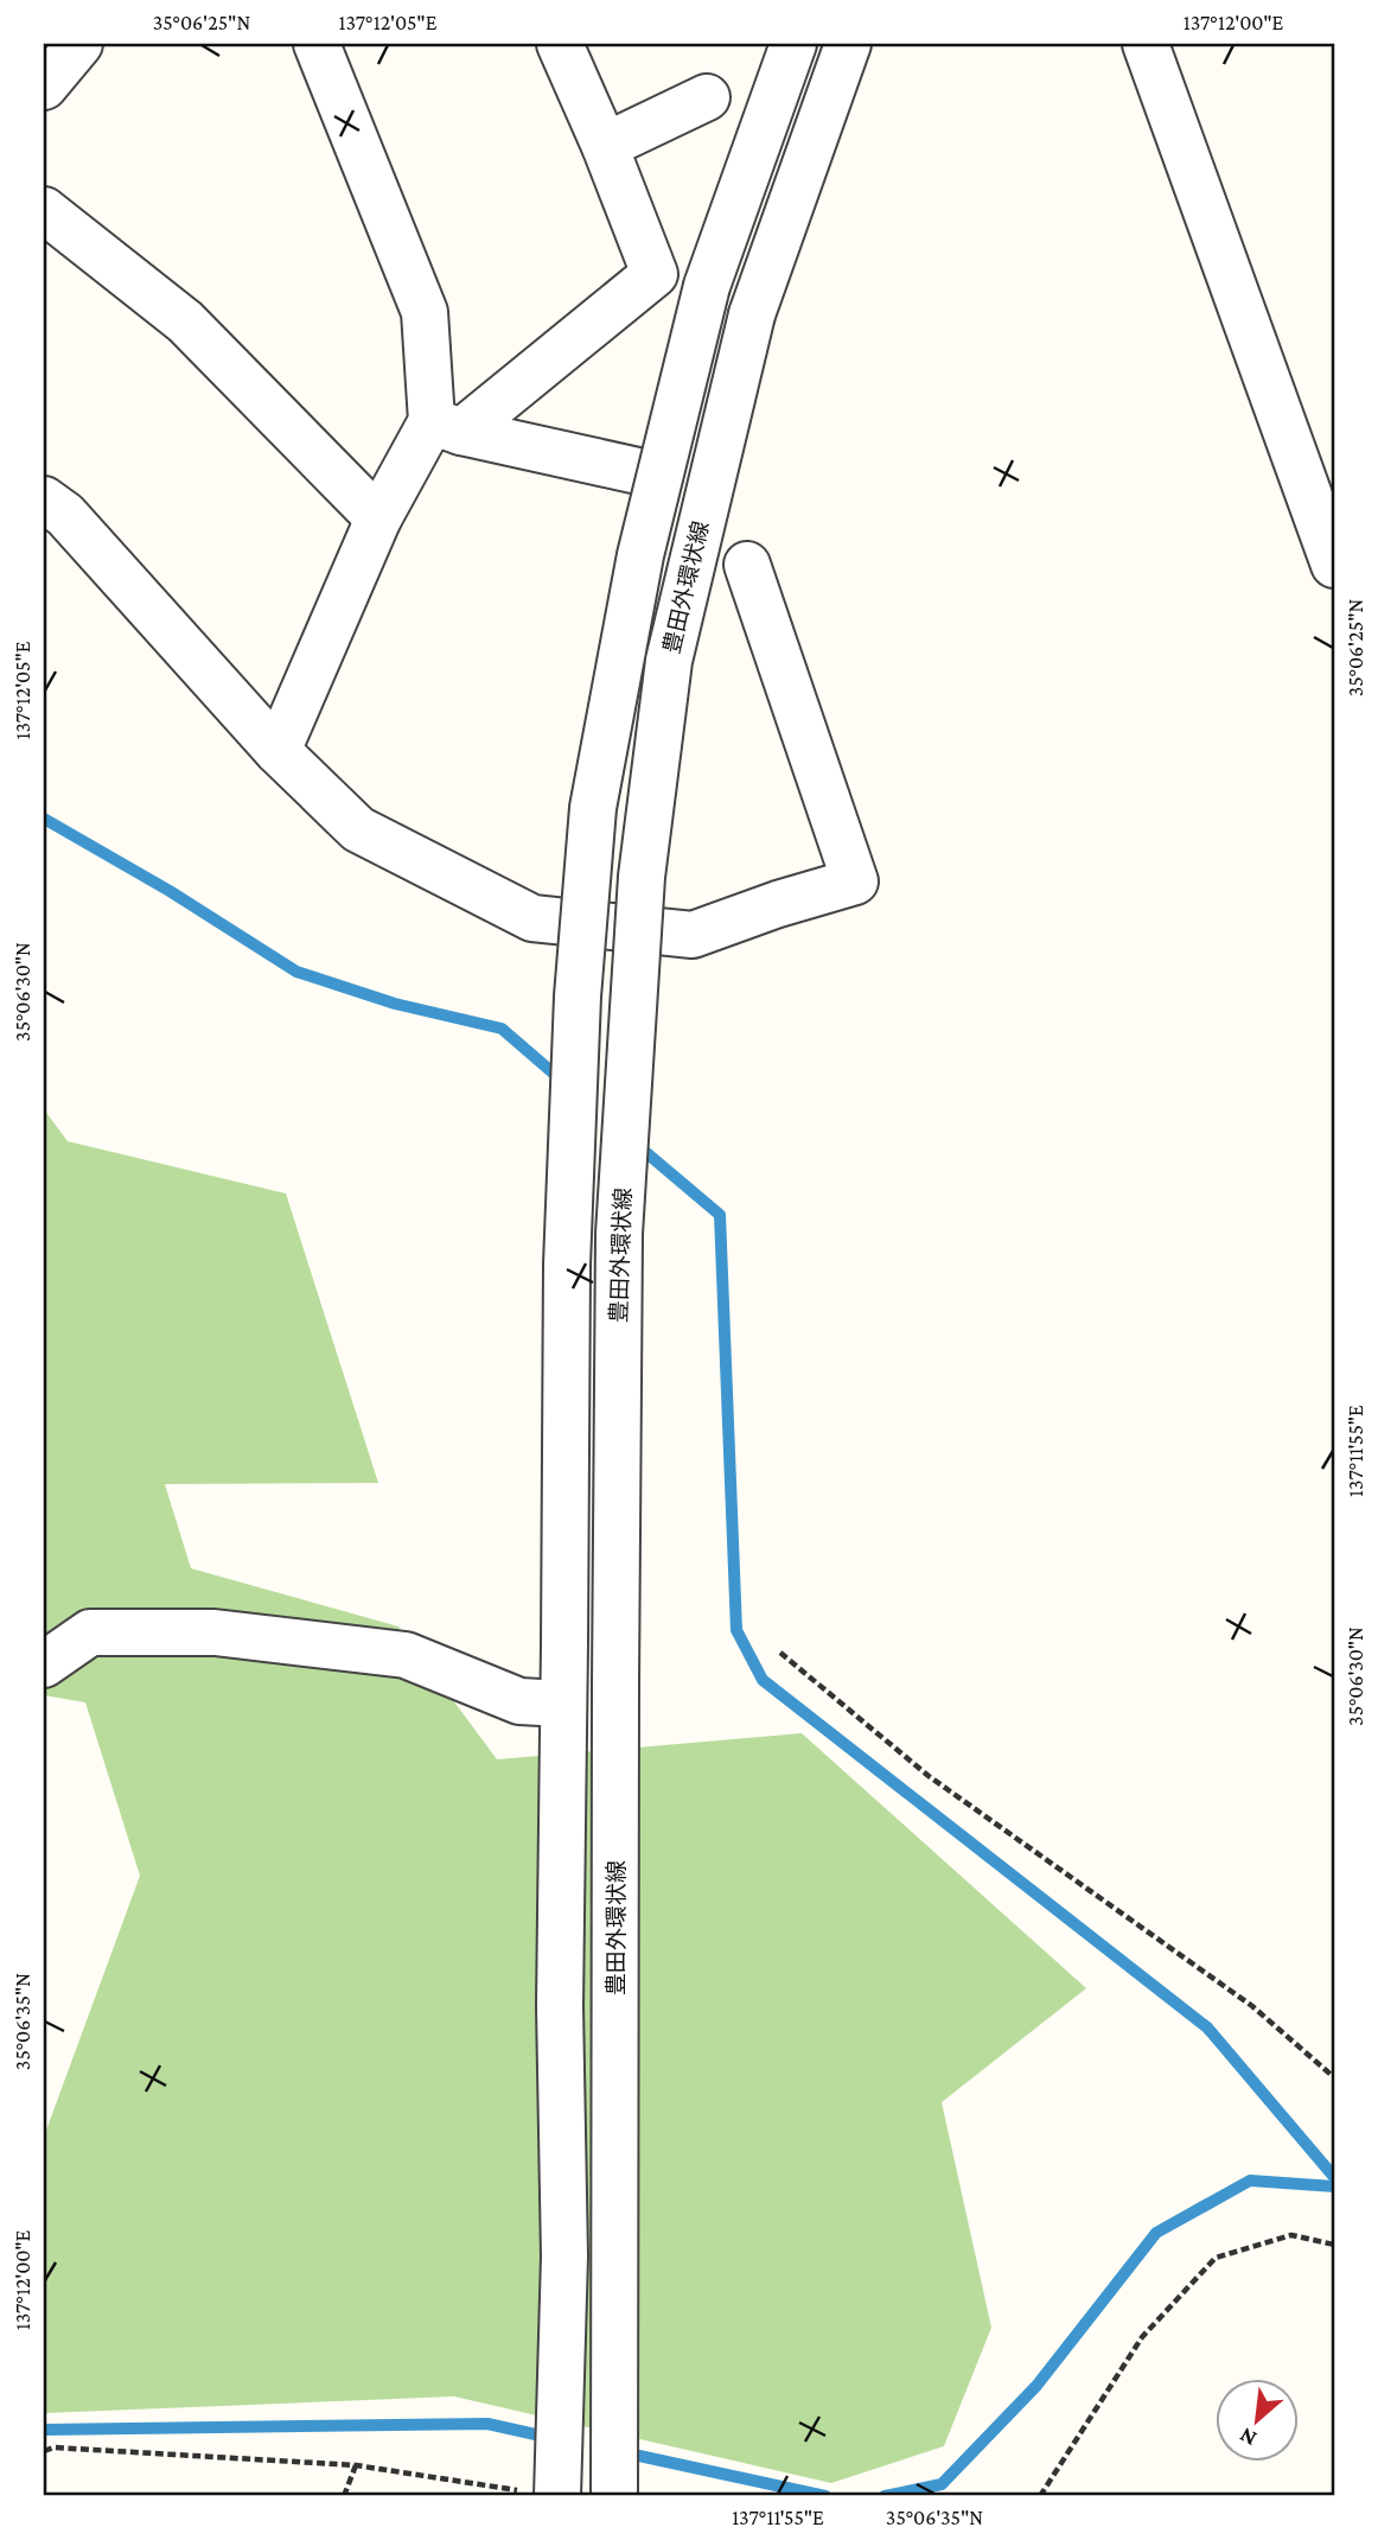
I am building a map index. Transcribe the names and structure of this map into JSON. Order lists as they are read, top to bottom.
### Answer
{
  "streets": {
    "street": ["豊田外環状線"]
  },
  "north": "bottom left",
  "coordinates": [
    "35°06'25\"N",
    "137°12'05\"E",
    "137°12'00\"E",
    "35°06'30\"N",
    "137°11'55\"E",
    "35°06'35\"N"
  ]
}
